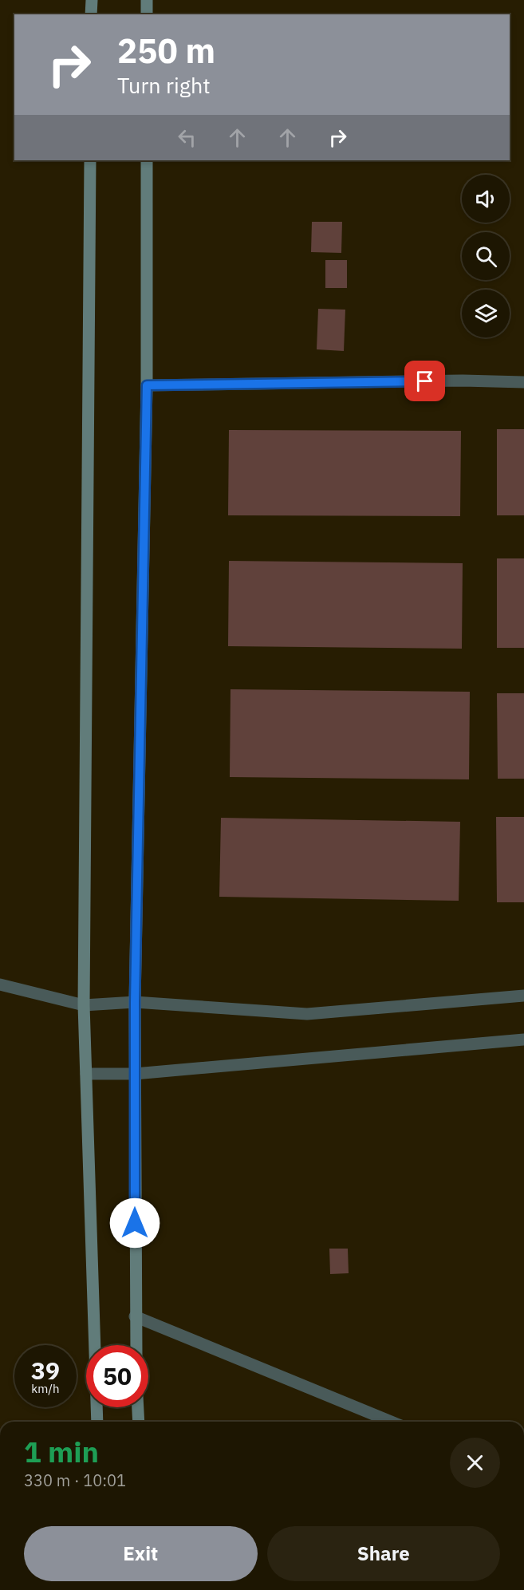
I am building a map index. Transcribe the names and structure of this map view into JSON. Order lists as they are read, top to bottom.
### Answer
{
  "page": {
    "turn": ["250 m", "Turn right"],
    "speed": "39 km/h",
    "limit": "50",
    "heading": ["1 min", "330 m · 10:01"],
    "buttons": ["Exit", "Share"]
  }
}
